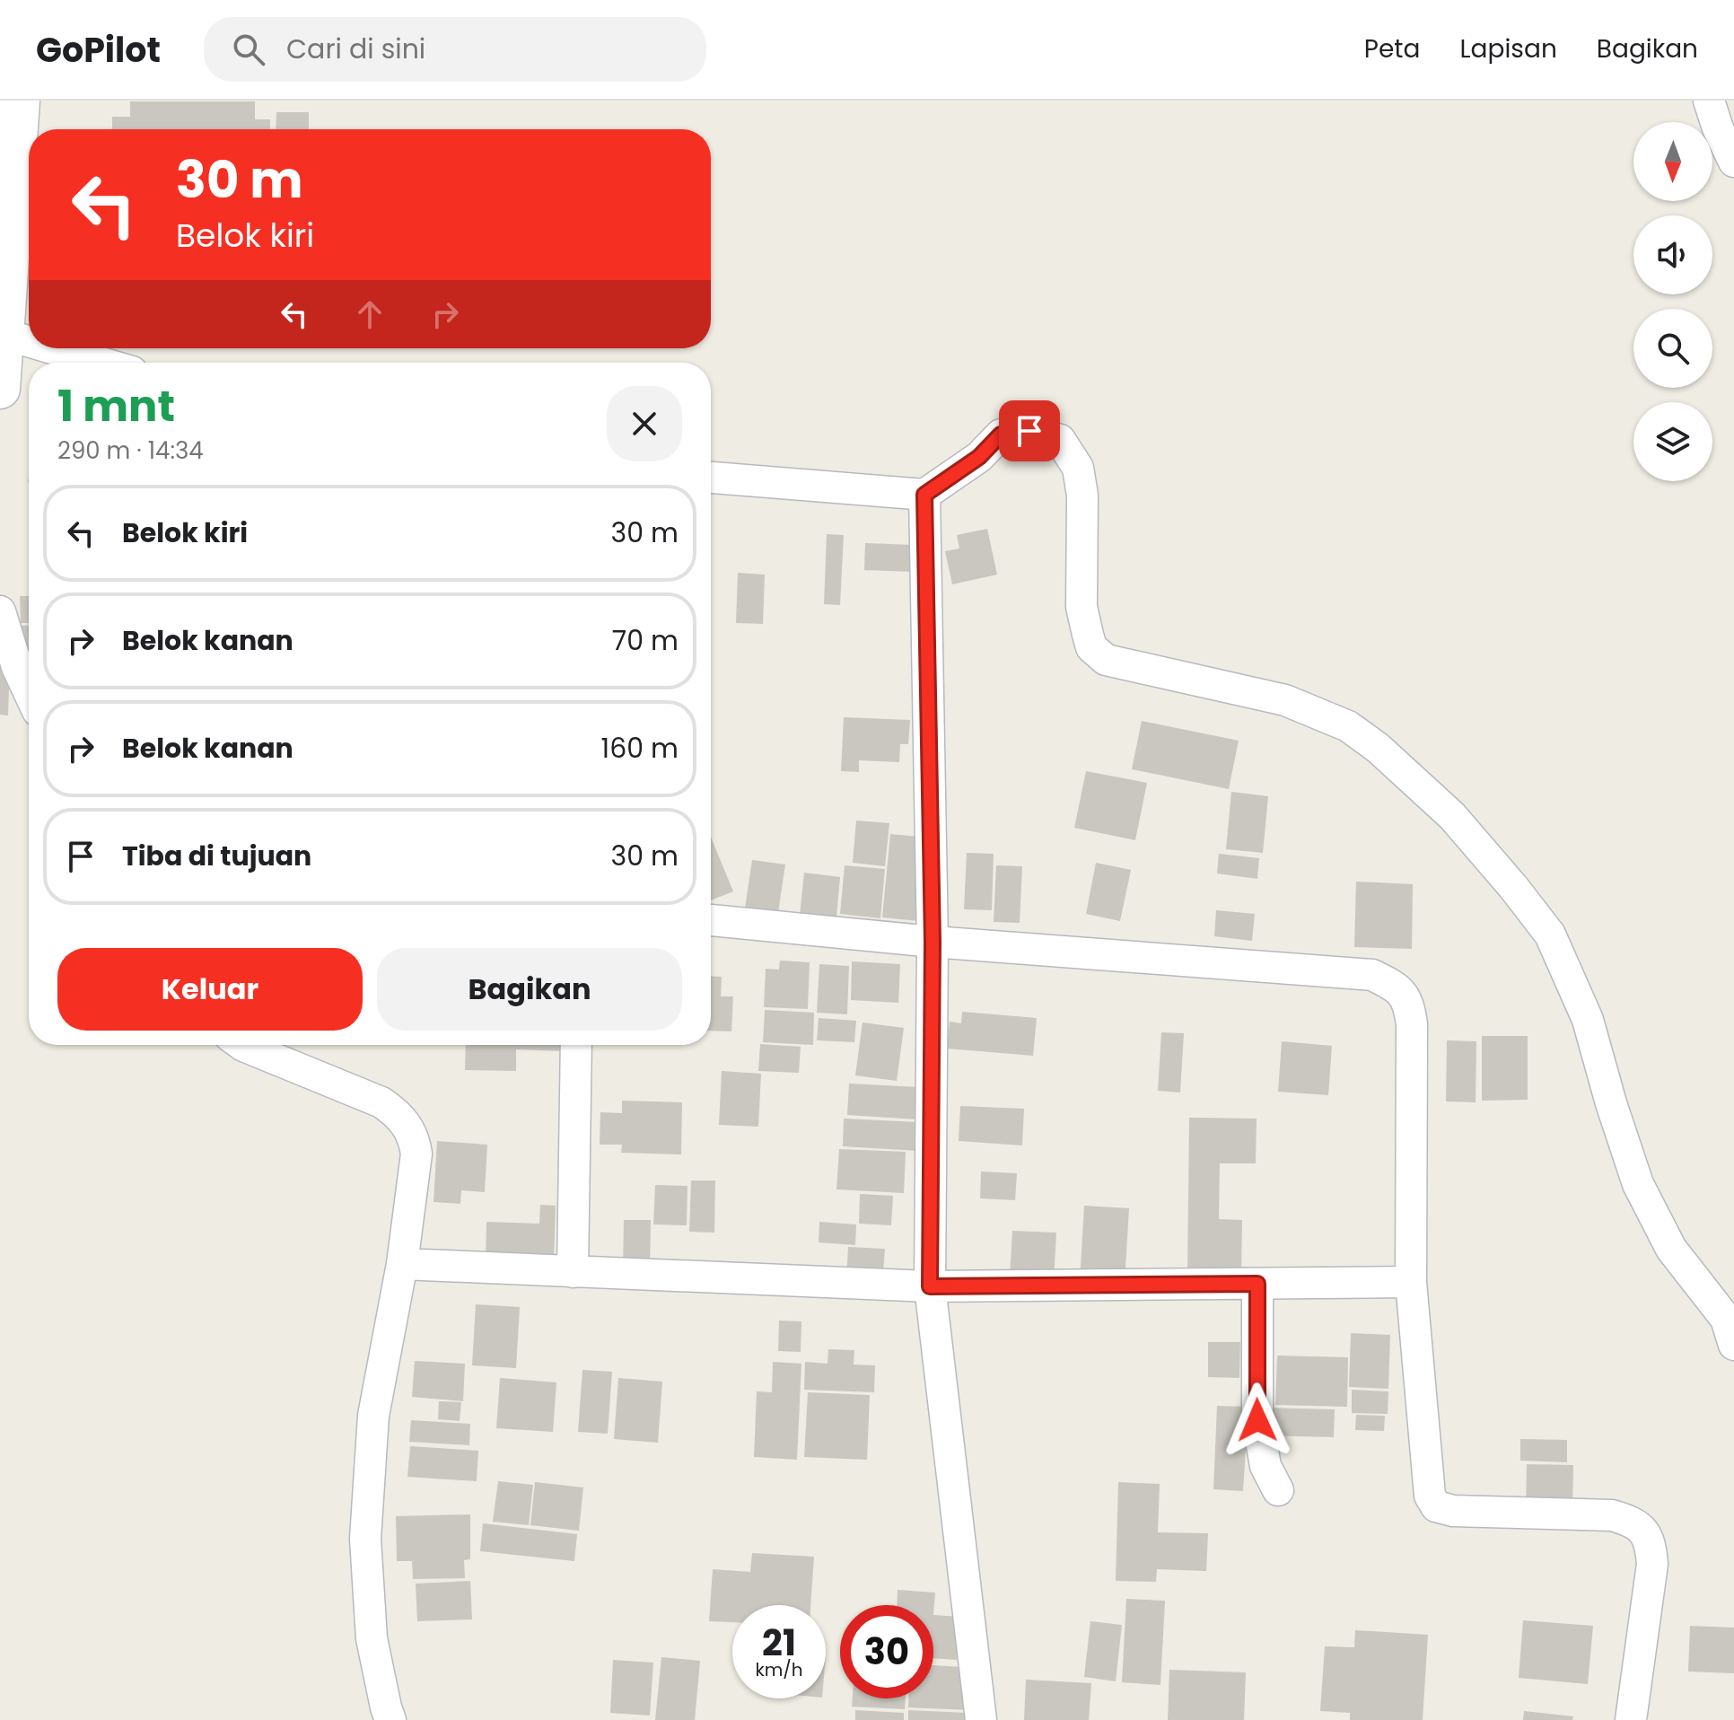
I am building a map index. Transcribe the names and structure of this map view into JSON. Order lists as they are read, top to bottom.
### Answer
{
  "north": "bottom",
  "page": {
    "header": "GoPilot",
    "search": "Cari di sini",
    "nav": ["Peta", "Lapisan", "Bagikan"],
    "turn": ["30 m", "Belok kiri"],
    "heading": ["1 mnt", "290 m · 14:34"],
    "list": [
      {
        "name": "Belok kiri",
        "value": "30 m"
      },
      {
        "name": "Belok kanan",
        "value": "70 m"
      },
      {
        "name": "Belok kanan",
        "value": "160 m"
      },
      {
        "name": "Tiba di tujuan",
        "value": "30 m"
      }
    ],
    "buttons": ["Keluar", "Bagikan"],
    "speed": "21 km/h",
    "limit": "30"
  }
}
